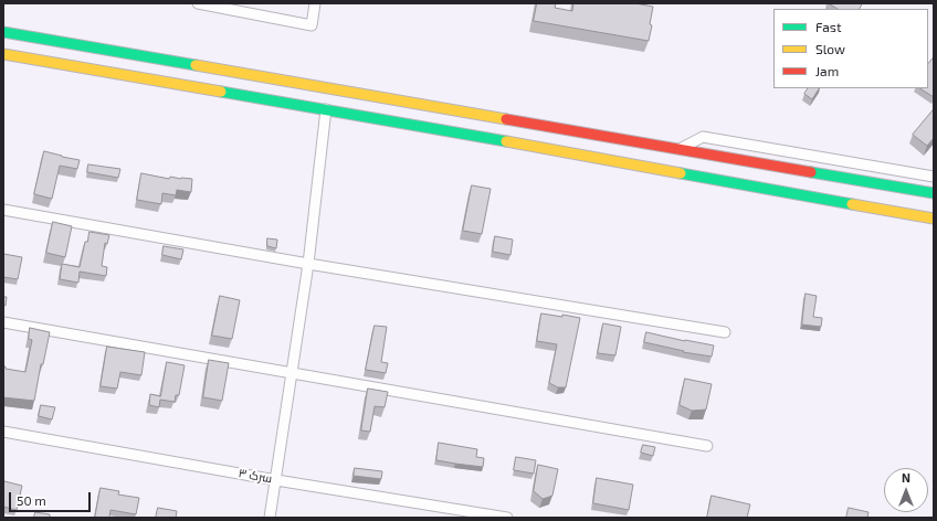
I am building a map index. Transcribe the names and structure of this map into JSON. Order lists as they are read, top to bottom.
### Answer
{
  "streets": {
    "street": ["سرک ۳"]
  },
  "legend": ["Fast", "Slow", "Jam"],
  "scale_bar": "50 m",
  "north": "top"
}
